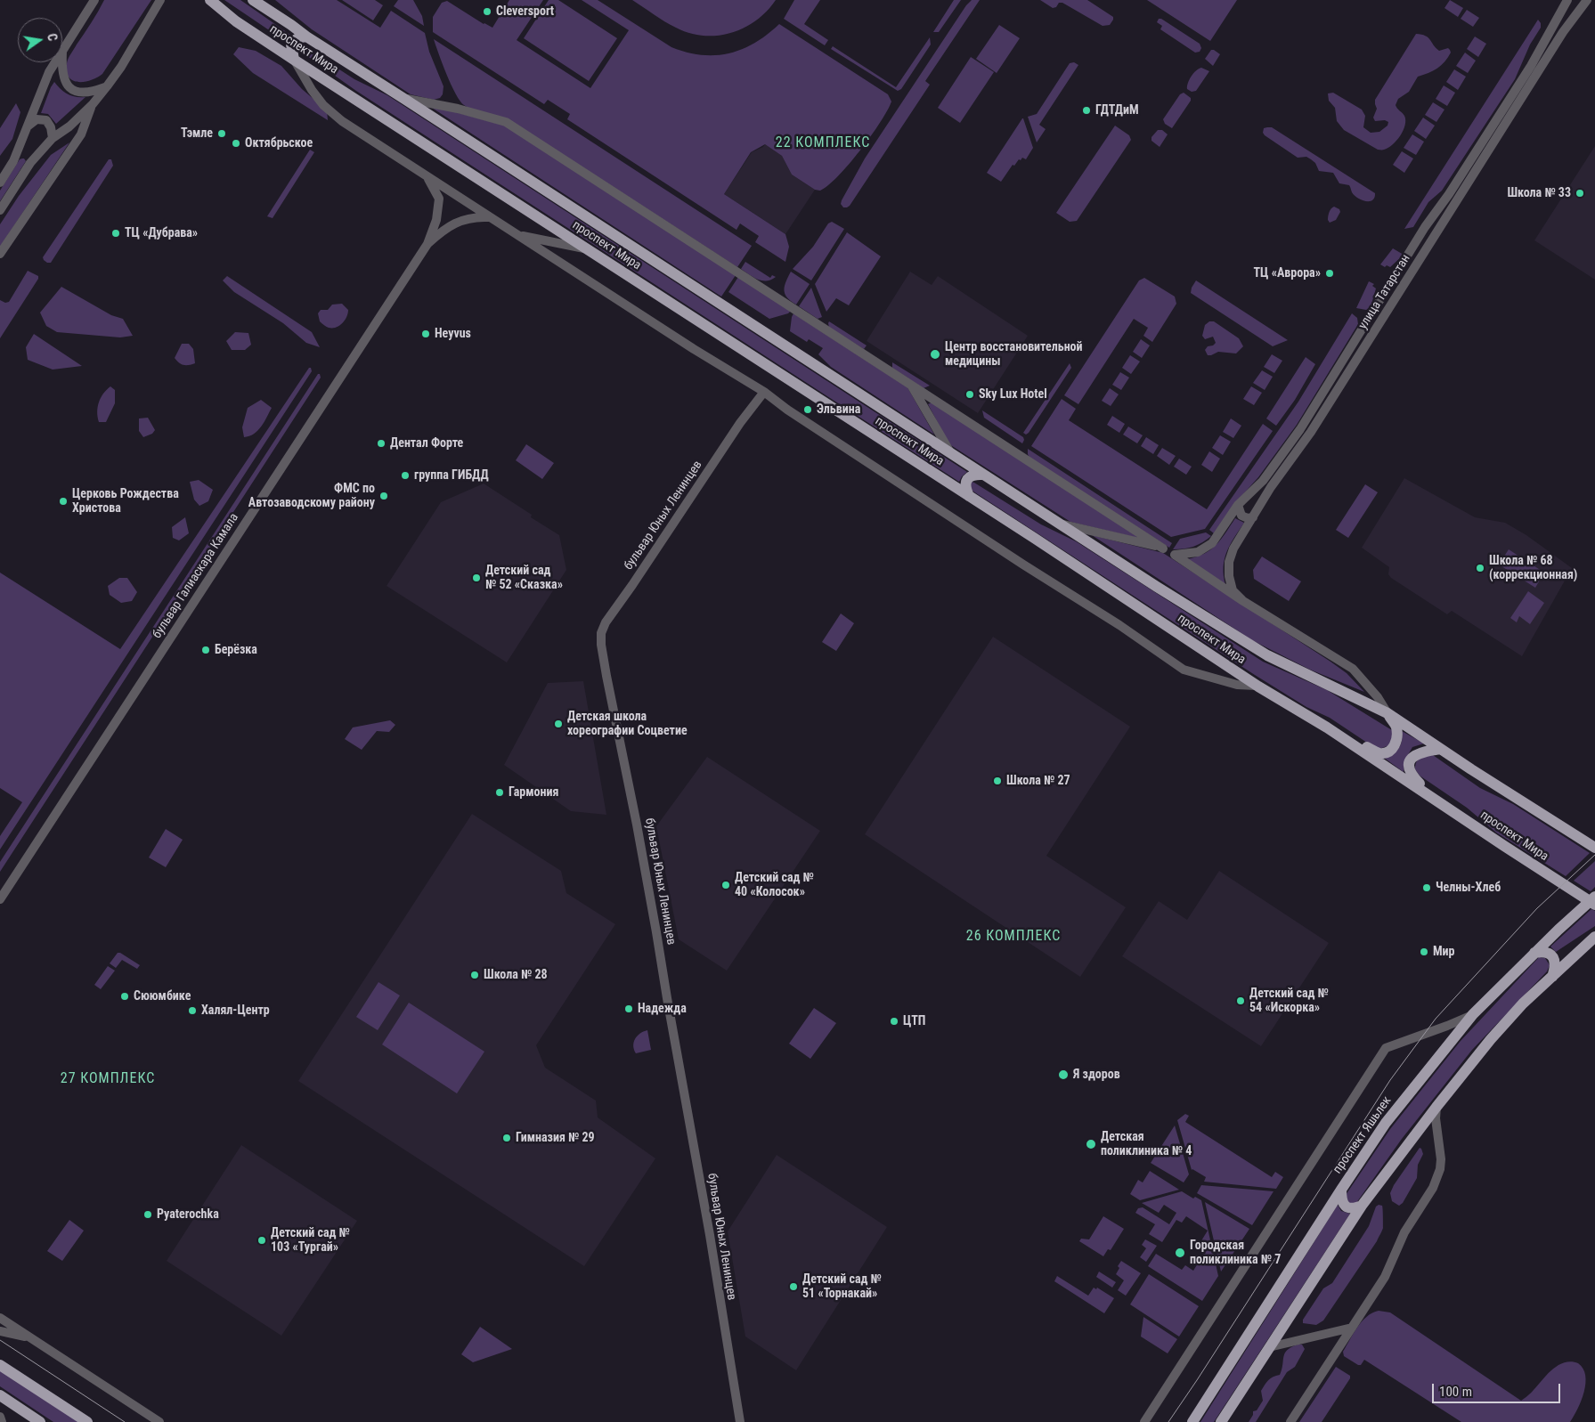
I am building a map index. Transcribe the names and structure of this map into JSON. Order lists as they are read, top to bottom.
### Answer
{
  "streets": {
    "main road": ["проспект Мира", "проспект Яшьлек"],
    "street": ["улица Татарстан", "бульвар Юных Ленинцев", "бульвар Галиаскара Камала"]
  },
  "crossings": [
    ["проспект Мира", "проспект Яшьлек"]
  ],
  "districts": ["22 КОМПЛЕКС", "26 КОМПЛЕКС", "27 КОМПЛЕКС"],
  "places": [
    "Cleversport",
    "ГДТДиМ",
    "Тэмле",
    "Октябрьское",
    "Школа № 33",
    "ТЦ «Дубрава»",
    "ТЦ «Аврора»",
    "Heyvus",
    "Центр восстановительной медицины",
    "Sky Lux Hotel",
    "Эльвина",
    "Дентал Форте",
    "группа ГИБДД",
    "ФМС по Автозаводскому району",
    "Церковь Рождества Христова",
    "Школа № 68 (коррекционная)",
    "Детский сад № 52 «Сказка»",
    "Берёзка",
    "Детская школа хореографии Соцветие",
    "Школа № 27",
    "Гармония",
    "Детский сад № 40 «Колосок»",
    "Челны-Хлеб",
    "Мир",
    "Школа № 28",
    "Сююмбике",
    "Детский сад № 54 «Искорка»",
    "Надежда",
    "Халял-Центр",
    "ЦТП",
    "Я здоров",
    "Гимназия № 29",
    "Детская поликлиника № 4",
    "Pyaterochka",
    "Детский сад № 103 «Тургай»",
    "Городская поликлиника № 7",
    "Детский сад № 51 «Торнакай»"
  ],
  "scale_bar": "100 m",
  "north": "right"
}
